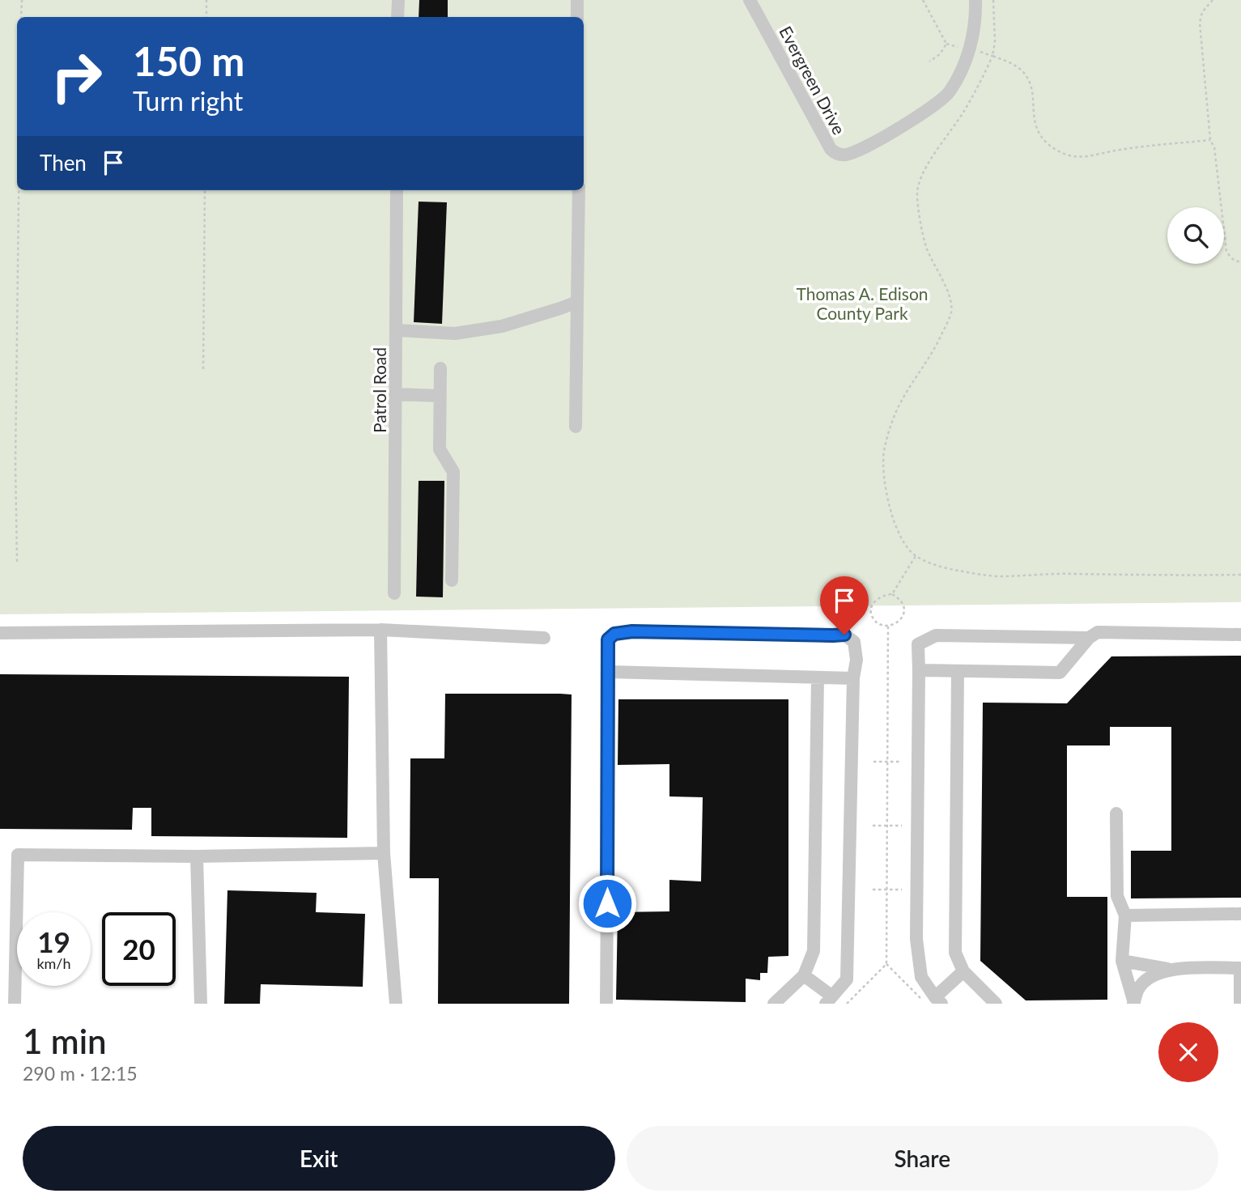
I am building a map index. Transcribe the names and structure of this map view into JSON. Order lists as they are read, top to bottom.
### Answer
{
  "streets": {
    "street": ["Evergreen Drive", "Patrol Road"]
  },
  "parks": ["Thomas A. Edison County Park"],
  "page": {
    "turn": ["150 m", "Turn right"],
    "then": "Then",
    "speed": "19 km/h",
    "limit": "20",
    "heading": ["1 min", "290 m · 12:15"],
    "buttons": ["Exit", "Share"]
  }
}
